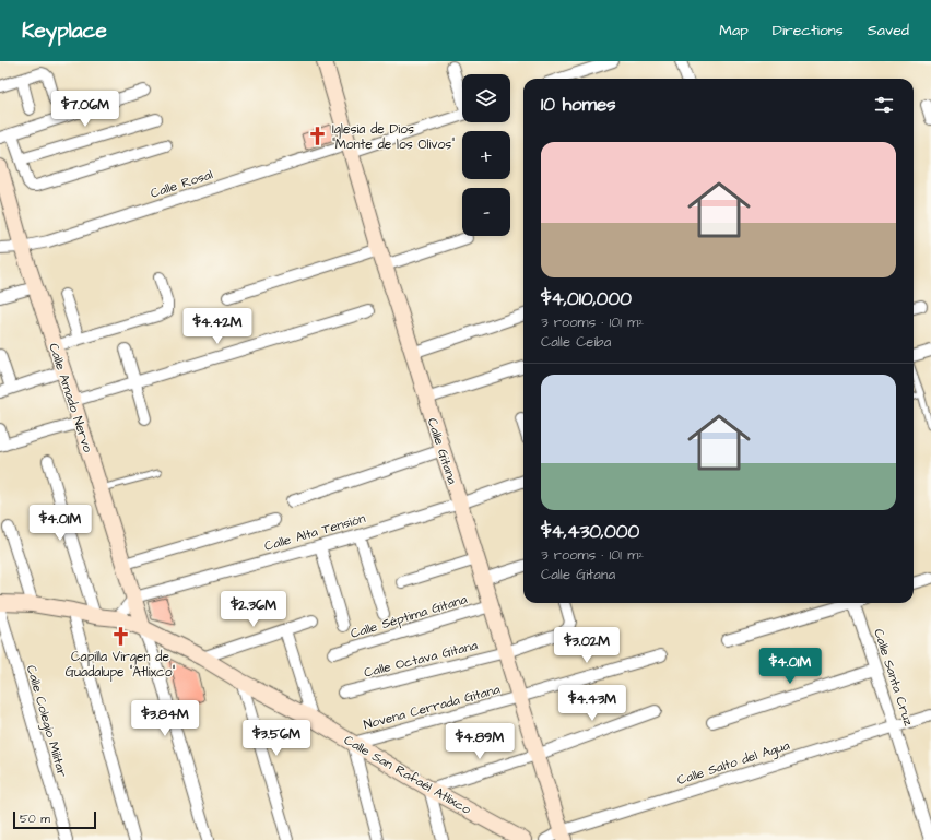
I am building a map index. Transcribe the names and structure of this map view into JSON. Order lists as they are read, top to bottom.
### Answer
{
  "streets": {
    "street": [
      "Calle Rosal",
      "Calle Amado Nervo",
      "Calle Gitana",
      "Calle Alta Tensión",
      "Calle Séptima Gitana",
      "Calle Octava Gitana",
      "Calle Santa Cruz",
      "Novena Cerrada Gitana",
      "Calle Colegio Militar",
      "Calle Salto del Agua",
      "Calle San Rafaél Atlixco"
    ]
  },
  "crossings": [
    ["Calle Rosal", "Calle Amado Nervo"],
    ["Calle Rosal", "Calle Gitana"],
    ["Calle Amado Nervo", "Calle Alta Tensión"],
    ["Calle Amado Nervo", "Calle San Rafaél Atlixco"],
    ["Calle Gitana", "Calle Alta Tensión"],
    ["Calle Gitana", "Calle Séptima Gitana"],
    ["Calle Gitana", "Calle Octava Gitana"],
    ["Calle Gitana", "Novena Cerrada Gitana"],
    ["Calle Gitana", "Calle Salto del Agua"],
    ["Calle Santa Cruz", "Calle Salto del Agua"],
    ["Novena Cerrada Gitana", "Calle San Rafaél Atlixco"]
  ],
  "places": {
    "church": ["Iglesia de Dios \"Monte de los Olivos\"", "Capilla Virgen de Guadalupe \"Atlixco\""]
  },
  "scale_bar": "50 m",
  "page": {
    "header": "Keyplace",
    "nav": ["Map", "Directions", "Saved"],
    "map_buttons": ["+", "−"],
    "heading": "10 homes",
    "price": [
      "$7.06M",
      "$4.42M",
      "$4.01M",
      "$2.36M",
      "$3.02M",
      "$4.01M",
      "$4.43M",
      "$3.84M",
      "$3.56M",
      "$4.89M"
    ],
    "list": [
      {
        "name": "$4,010,000",
        "note": "3 rooms · 101 m² · Calle Ceiba"
      },
      {
        "name": "$4,430,000",
        "note": "3 rooms · 101 m² · Calle Gitana"
      }
    ],
    "scale": "50 m"
  }
}
